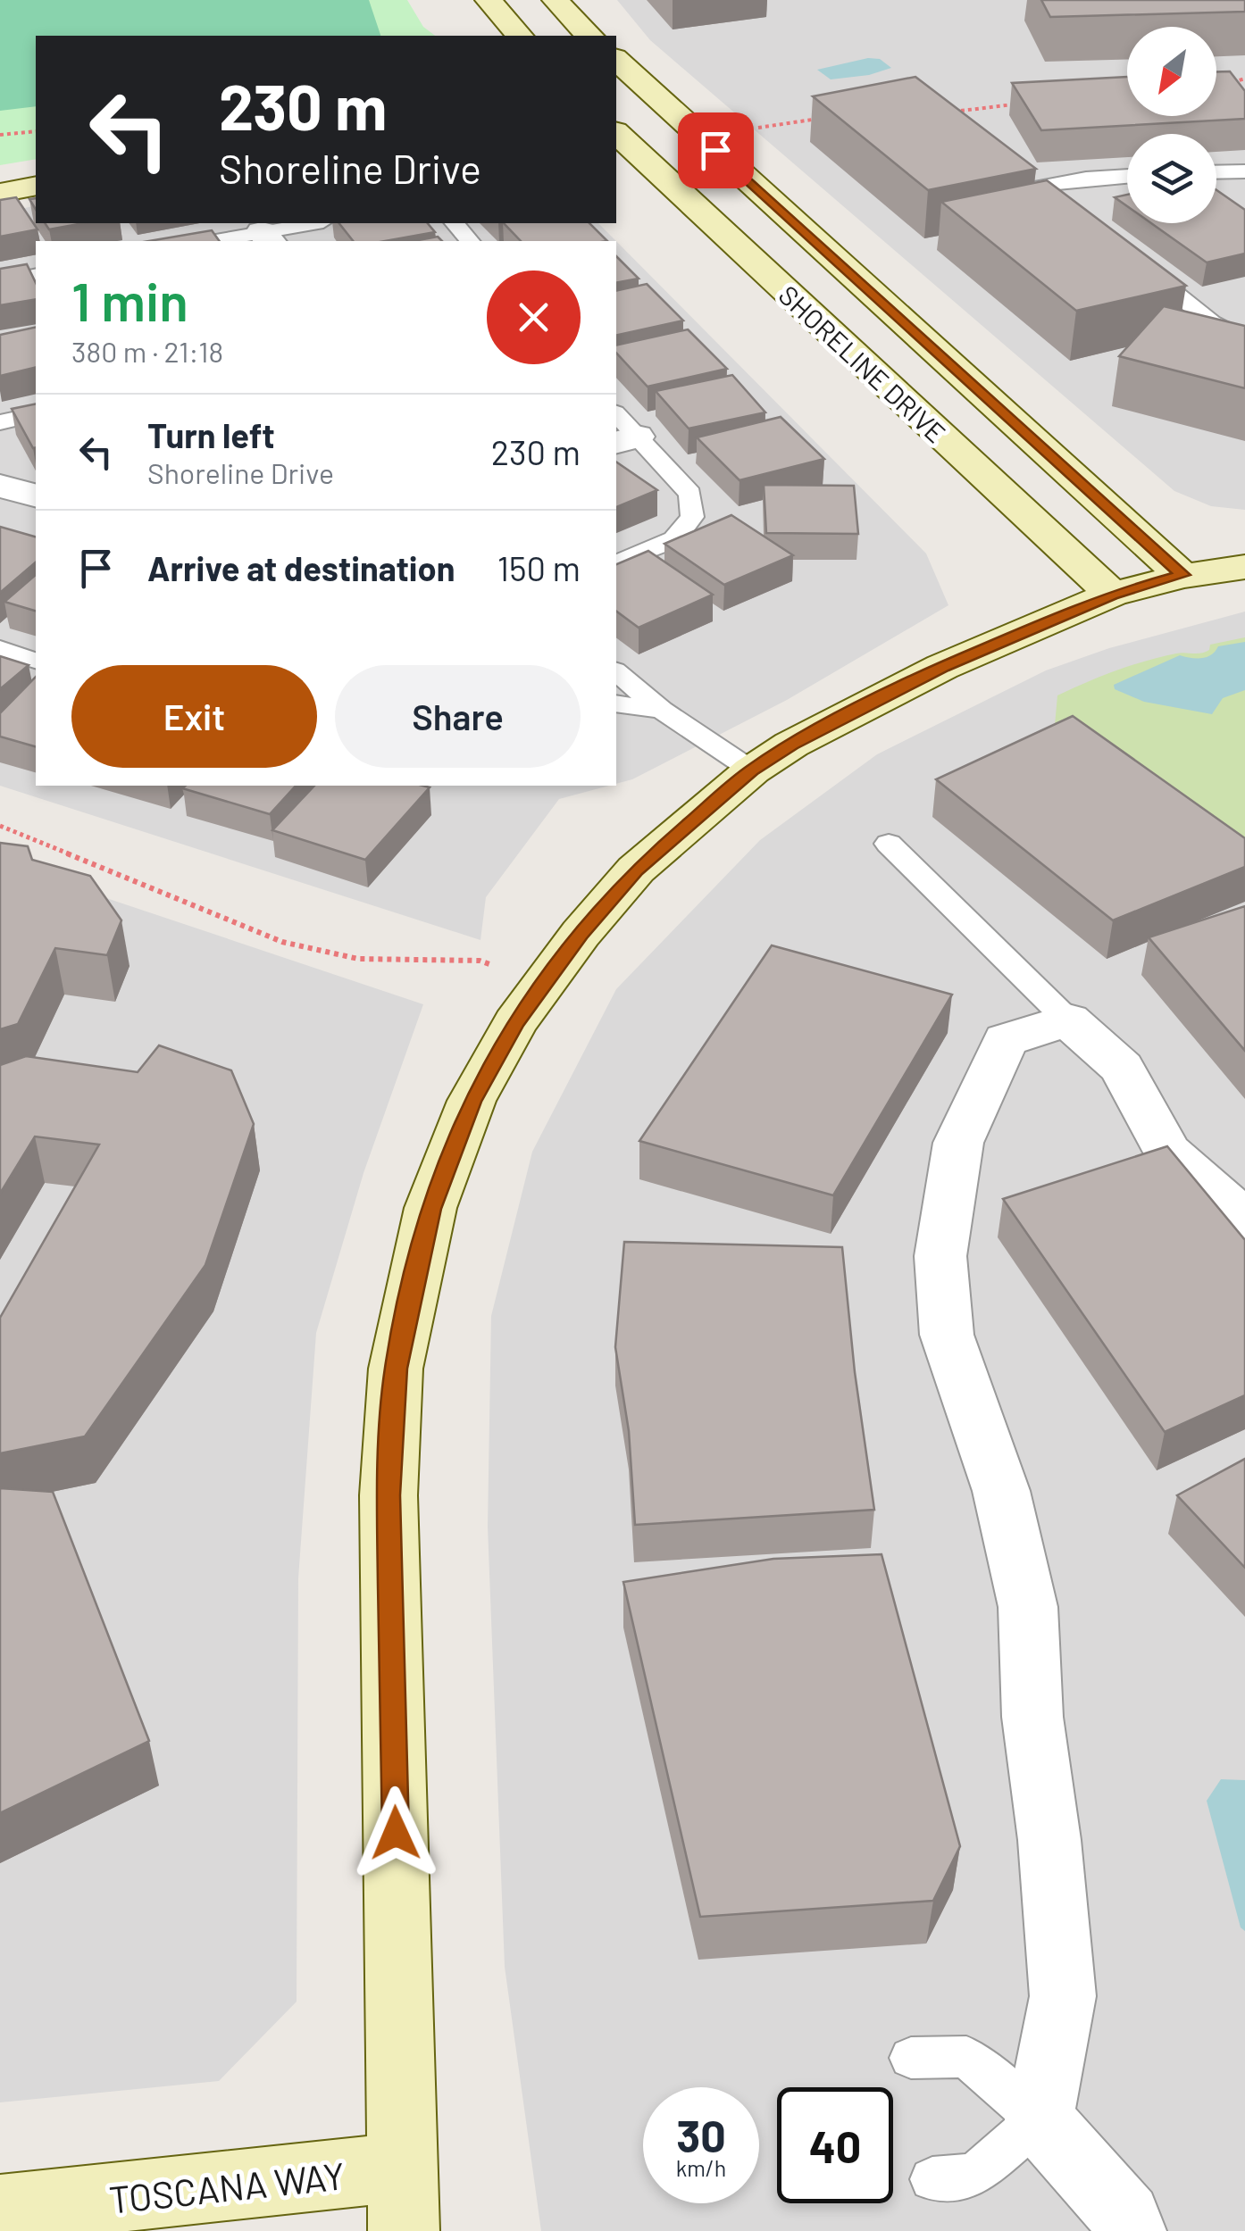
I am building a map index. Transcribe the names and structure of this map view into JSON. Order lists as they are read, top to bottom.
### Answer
{
  "streets": {
    "street": ["SHORELINE DRIVE", "TOSCANA WAY"]
  },
  "north": "bottom left",
  "page": {
    "turn": ["230 m", "Shoreline Drive"],
    "heading": ["1 min", "380 m · 21:18"],
    "list": [
      {
        "name": "Turn left",
        "note": "Shoreline Drive",
        "value": "230 m"
      },
      {
        "name": "Arrive at destination",
        "value": "150 m"
      }
    ],
    "buttons": ["Exit", "Share"],
    "speed": "30 km/h",
    "limit": "40"
  }
}
